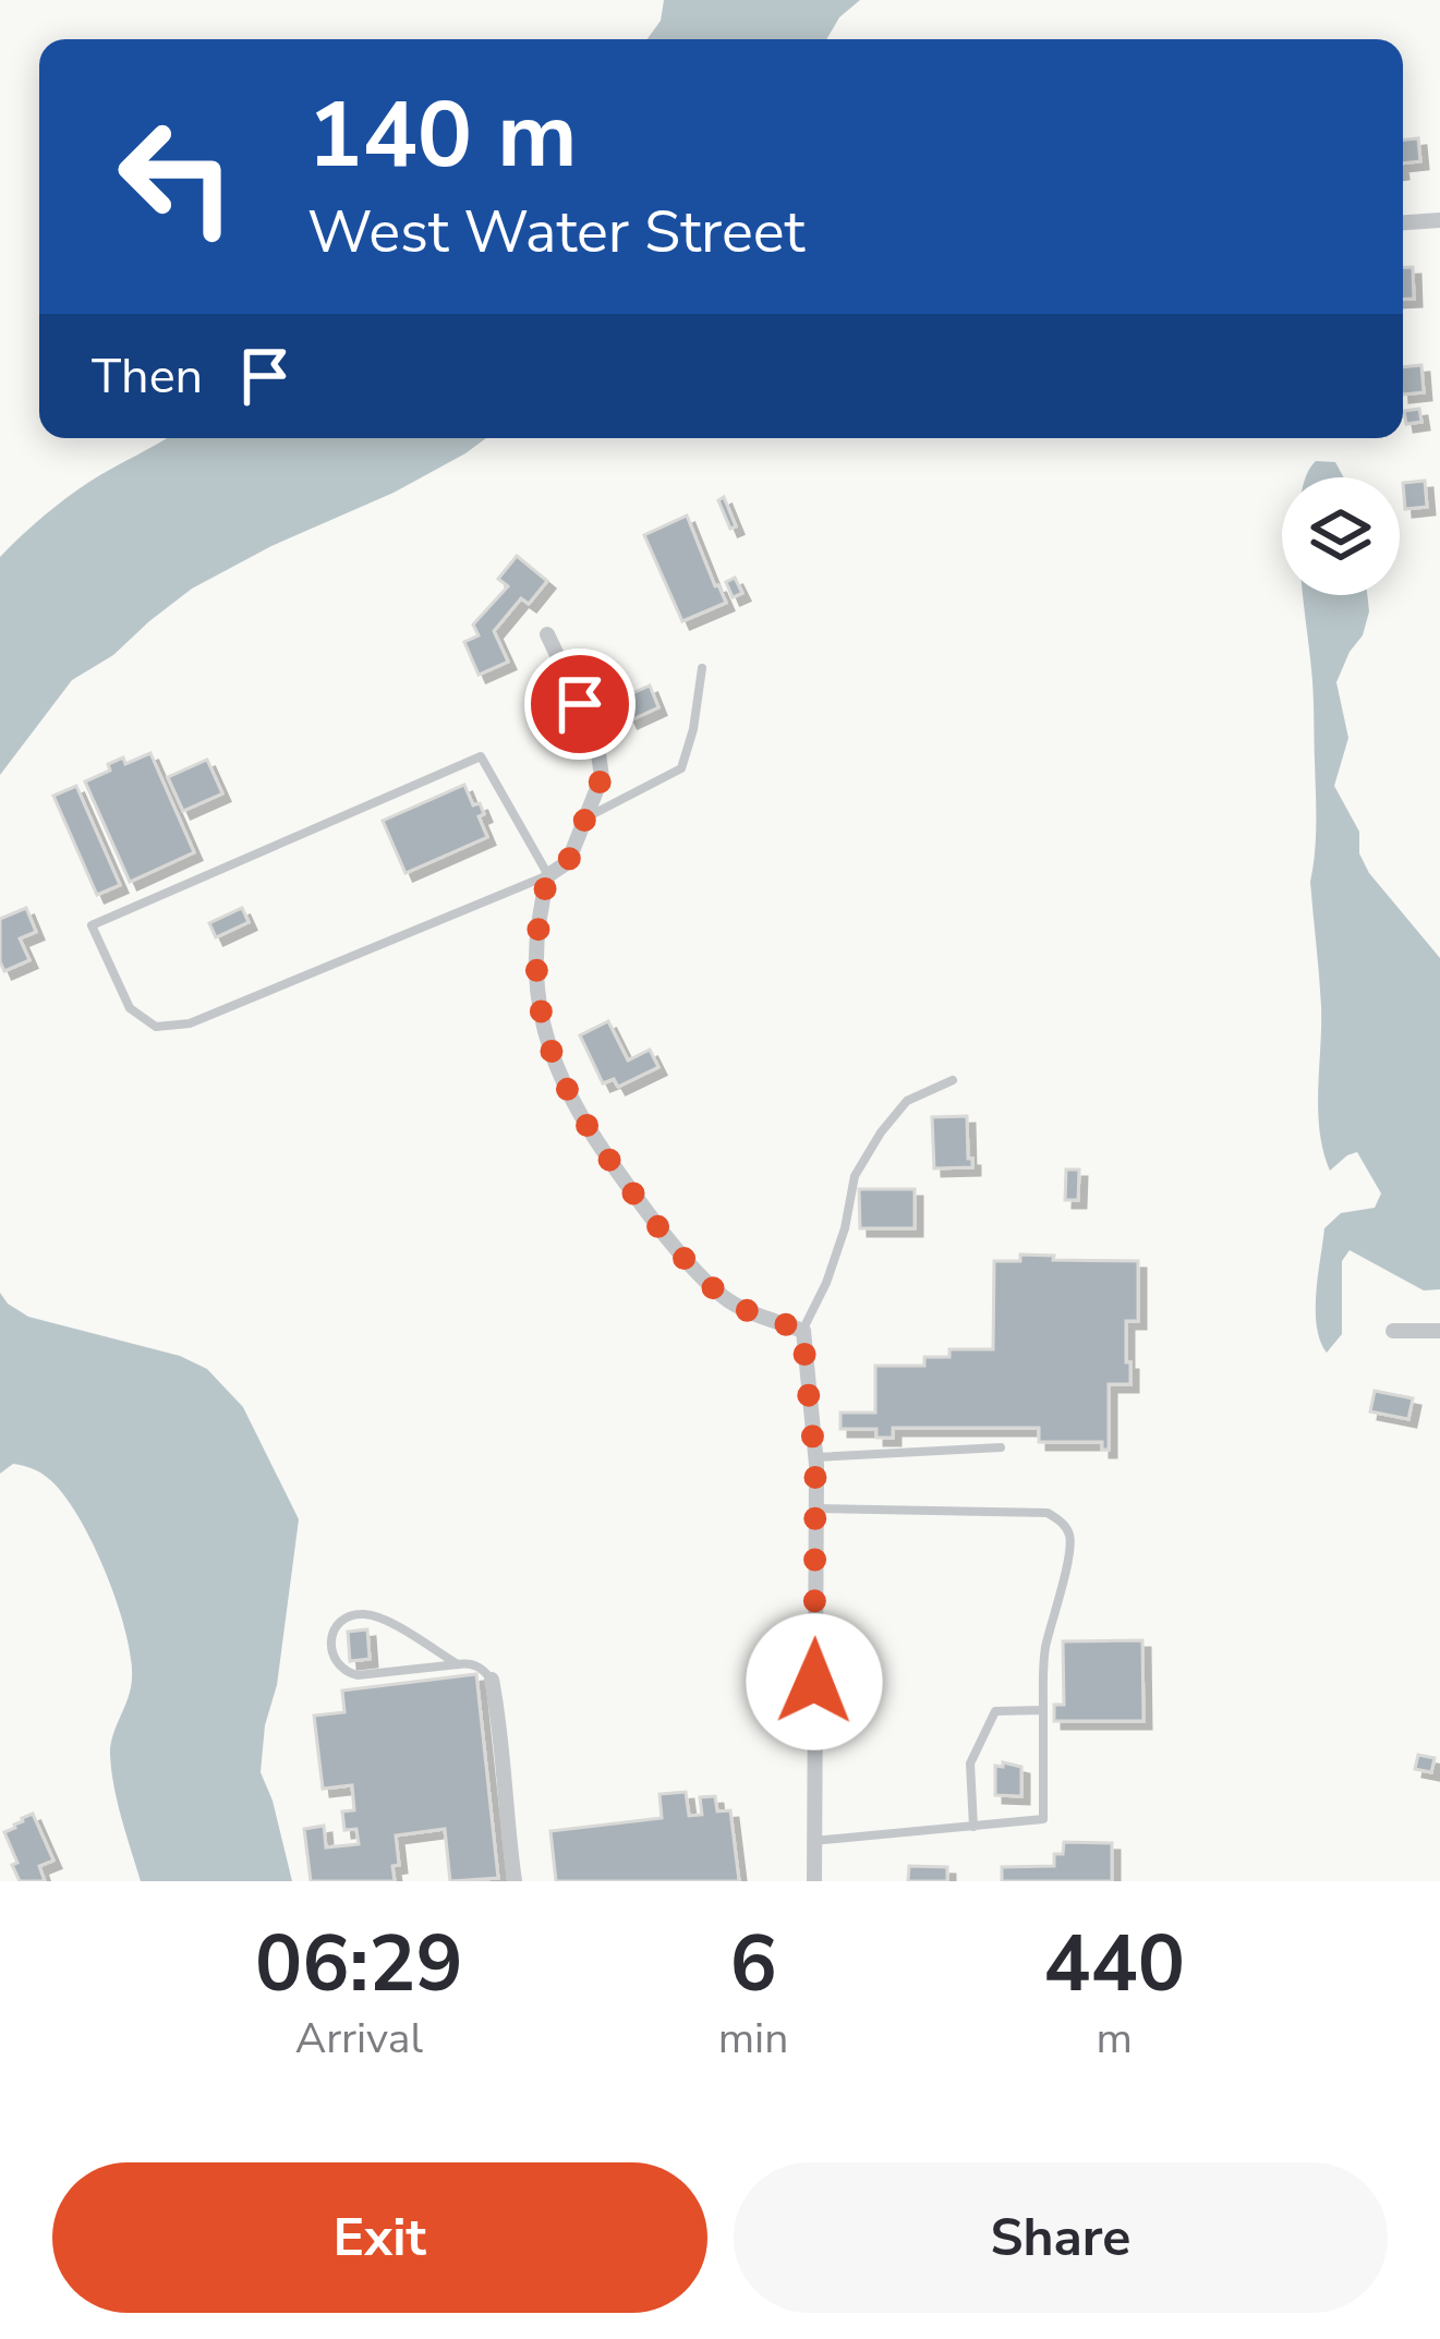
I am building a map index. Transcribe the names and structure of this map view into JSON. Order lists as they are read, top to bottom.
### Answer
{
  "page": {
    "turn": ["140 m", "West Water Street"],
    "then": "Then",
    "eta": [
      "06:29",
      "Arrival",
      "6",
      "min",
      "440",
      "m"
    ],
    "buttons": ["Exit", "Share"]
  }
}
